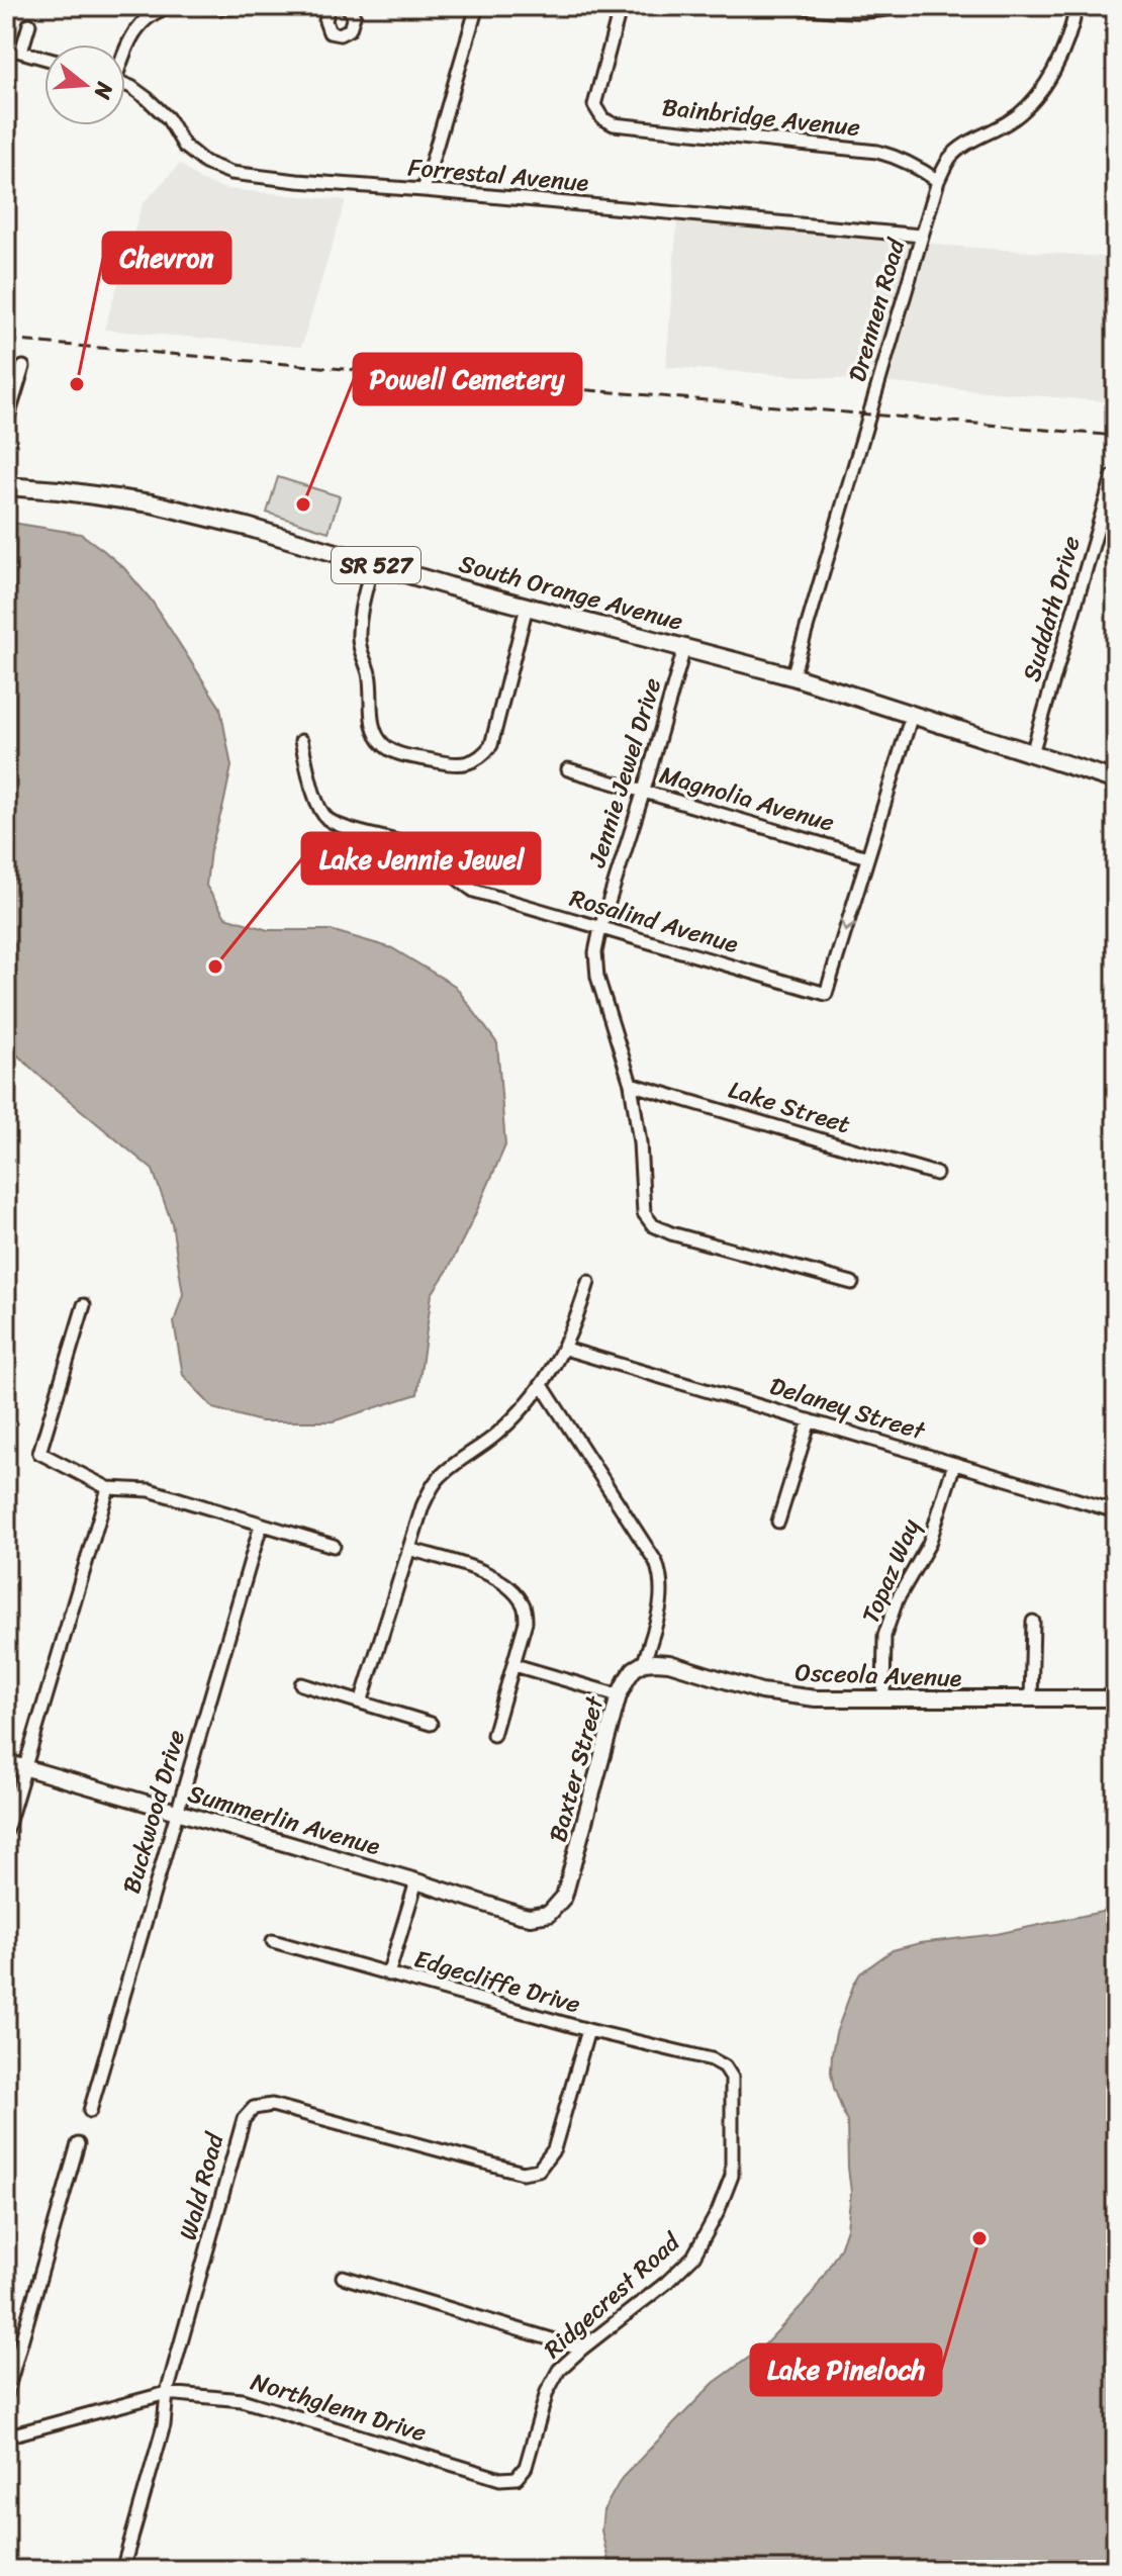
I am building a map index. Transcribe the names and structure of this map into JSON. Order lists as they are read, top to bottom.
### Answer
{
  "streets": {
    "main road": ["SR 527", "South Orange Avenue"],
    "street": [
      "Bainbridge Avenue",
      "Forrestal Avenue",
      "Drennen Road",
      "Suddath Drive",
      "Jennie Jewel Drive",
      "Magnolia Avenue",
      "Rosalind Avenue",
      "Lake Street",
      "Delaney Street",
      "Topaz Way",
      "Osceola Avenue",
      "Baxter Street",
      "Buckwood Drive",
      "Summerlin Avenue",
      "Edgecliffe Drive",
      "Wald Road",
      "Ridgecrest Road",
      "Northglenn Drive"
    ]
  },
  "crossings": [
    ["Bainbridge Avenue", "Drennen Road"],
    ["Forrestal Avenue", "Drennen Road"],
    ["Drennen Road", "South Orange Avenue"],
    ["South Orange Avenue", "Suddath Drive"],
    ["South Orange Avenue", "Jennie Jewel Drive"],
    ["Jennie Jewel Drive", "Magnolia Avenue"],
    ["Jennie Jewel Drive", "Rosalind Avenue"],
    ["Jennie Jewel Drive", "Lake Street"],
    ["Magnolia Avenue", "Rosalind Avenue"],
    ["Delaney Street", "Topaz Way"],
    ["Topaz Way", "Osceola Avenue"],
    ["Osceola Avenue", "Baxter Street"],
    ["Baxter Street", "Summerlin Avenue"],
    ["Buckwood Drive", "Summerlin Avenue"],
    ["Edgecliffe Drive", "Wald Road"],
    ["Edgecliffe Drive", "Ridgecrest Road"],
    ["Wald Road", "Northglenn Drive"],
    ["Ridgecrest Road", "Northglenn Drive"]
  ],
  "places": [
    "Chevron",
    "Powell Cemetery",
    "Lake Jennie Jewel",
    "Lake Pineloch"
  ],
  "north": "right"
}
